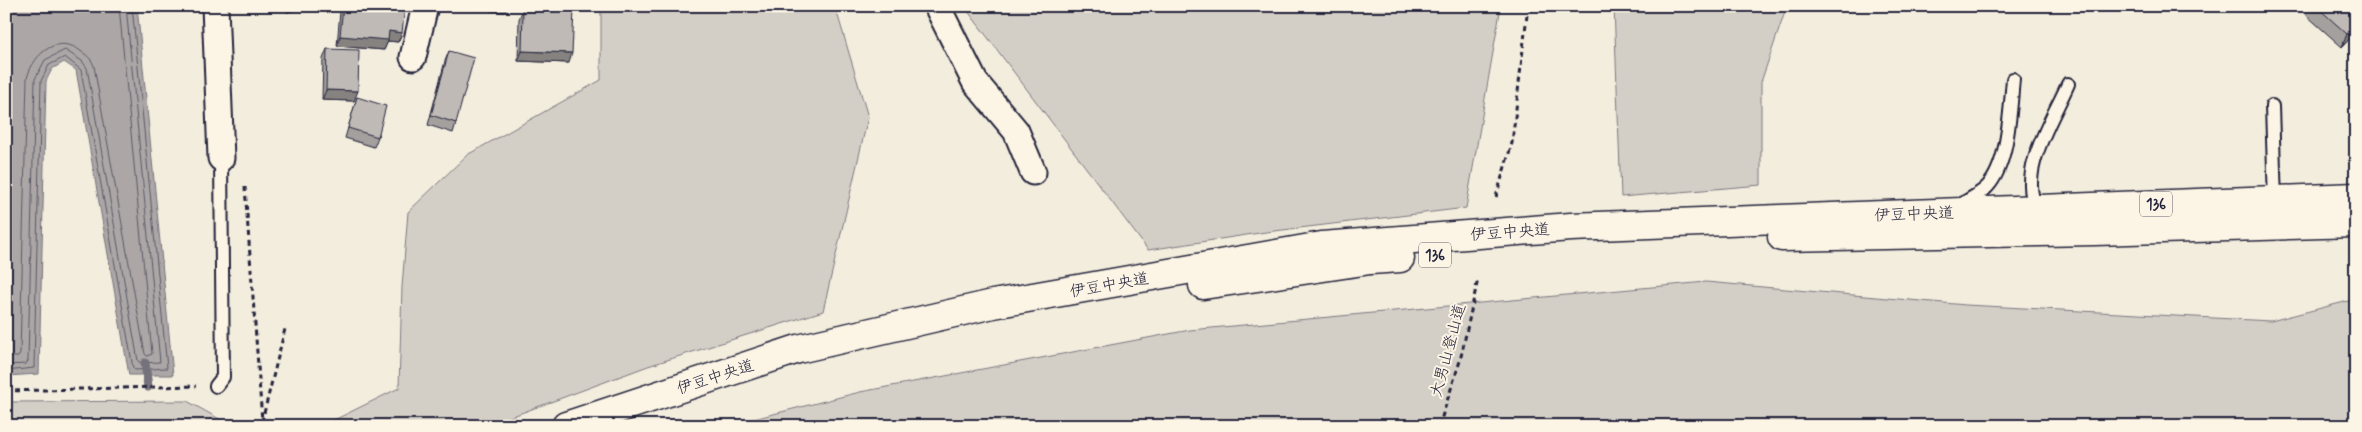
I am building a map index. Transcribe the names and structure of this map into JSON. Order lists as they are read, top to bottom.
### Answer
{
  "streets": {
    "highway": ["136", "伊豆中央道"],
    "path": ["大男山登山道"]
  }
}
